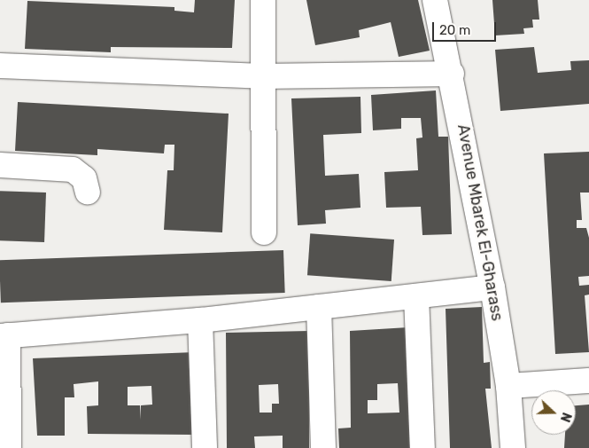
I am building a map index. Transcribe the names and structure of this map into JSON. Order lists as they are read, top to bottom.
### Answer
{
  "streets": {
    "street": ["Avenue Mbarek El-Gharass"]
  },
  "scale_bar": "20 m",
  "north": "right"
}
